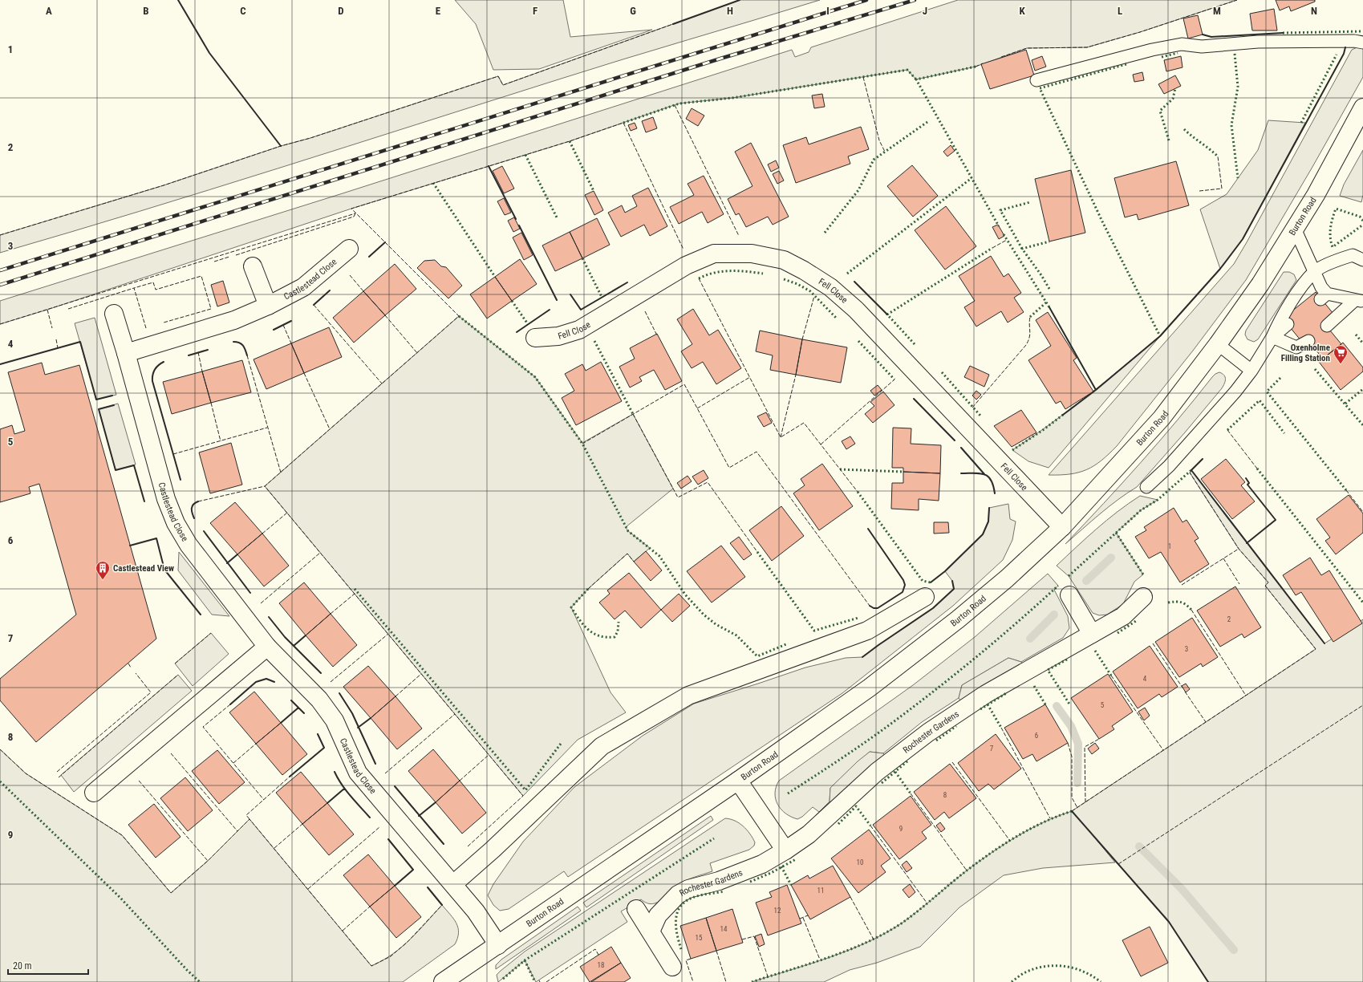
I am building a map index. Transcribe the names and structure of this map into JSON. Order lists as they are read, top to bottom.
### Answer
{
  "streets": {
    "street": [
      "Burton Road",
      "Castlestead Close",
      "Fell Close",
      "Rochester Gardens"
    ]
  },
  "crossings": [
    ["Burton Road", "Castlestead Close"],
    ["Burton Road", "Fell Close"]
  ],
  "places": {
    "supermarket": ["Oxenholme Filling Station"],
    "building": ["Castlestead View"]
  },
  "house_numbers": [
    "1",
    "2",
    "3",
    "4",
    "5",
    "6",
    "7",
    "8",
    "9",
    "10",
    "11",
    "12",
    "14",
    "15",
    "18"
  ],
  "scale_bar": "20 m",
  "grid": {
    "columns": [
      "A",
      "B",
      "C",
      "D",
      "E",
      "F",
      "G",
      "H",
      "I",
      "J",
      "K",
      "L",
      "M",
      "N"
    ],
    "rows": [
      "1",
      "2",
      "3",
      "4",
      "5",
      "6",
      "7",
      "8",
      "9"
    ]
  }
}
